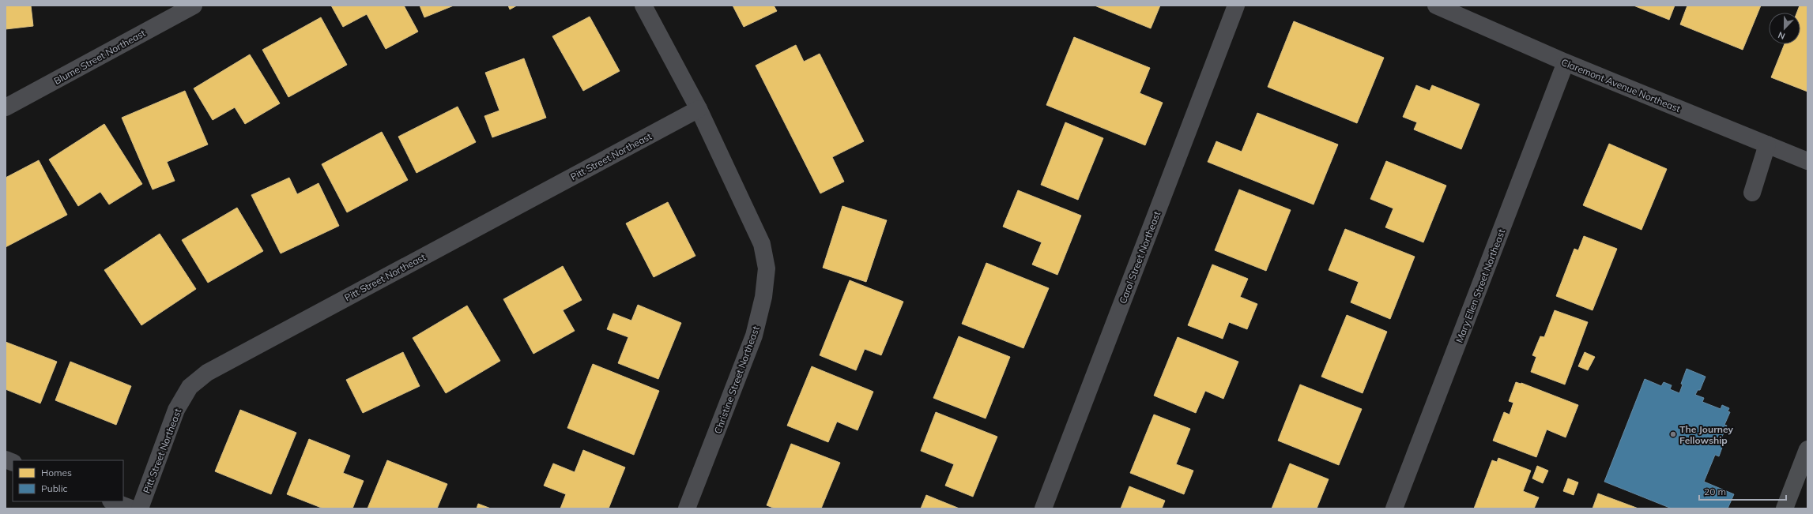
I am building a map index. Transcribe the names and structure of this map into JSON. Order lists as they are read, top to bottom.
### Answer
{
  "streets": {
    "street": [
      "Blume Street Northeast",
      "Claremont Avenue Northeast",
      "Pitt Street Northeast",
      "Carol Street Northeast",
      "Mary Ellen Street Northeast",
      "Christine Street Northeast"
    ]
  },
  "crossings": [
    ["Claremont Avenue Northeast", "Mary Ellen Street Northeast"],
    ["Pitt Street Northeast", "Christine Street Northeast"]
  ],
  "places": ["The Journey Fellowship"],
  "legend": ["Homes", "Public"],
  "scale_bar": "20 m",
  "north": "bottom"
}
